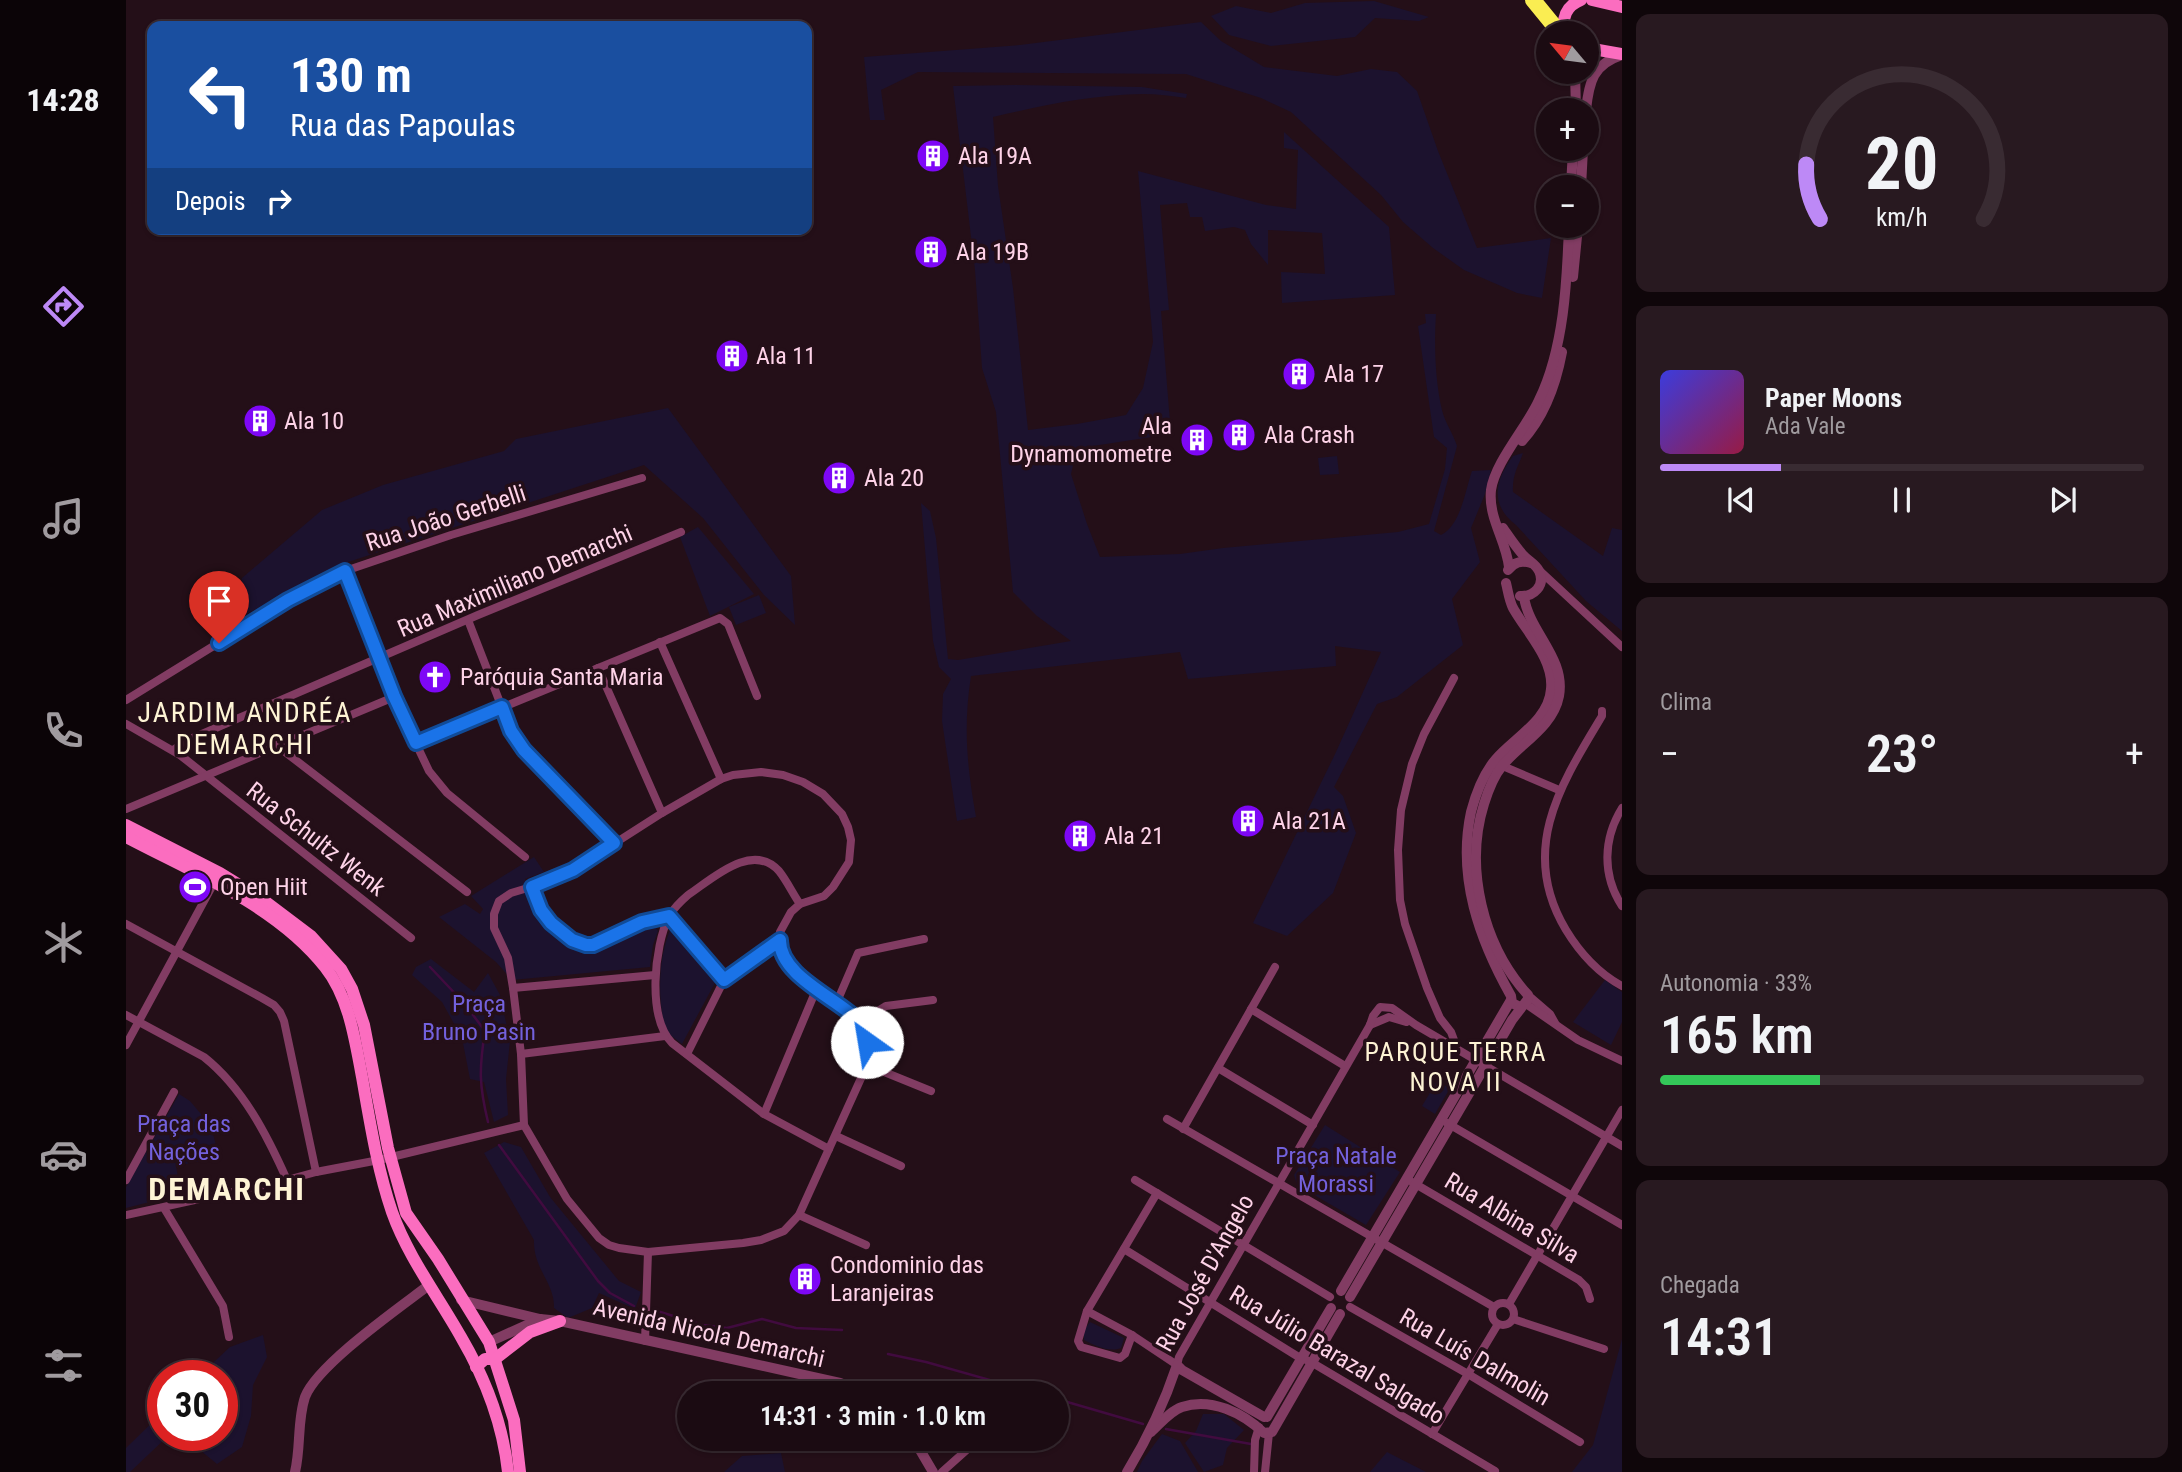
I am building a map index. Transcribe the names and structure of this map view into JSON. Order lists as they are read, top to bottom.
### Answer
{
  "streets": {
    "street": [
      "Rua João Gerbelli",
      "Rua Maximiliano Demarchi",
      "Rua Schultz Wenk",
      "Rua Albina Silva",
      "Rua José D'Angelo",
      "Avenida Nicola Demarchi",
      "Rua Júlio Barazal Salgado",
      "Rua Luís Dalmolin"
    ]
  },
  "crossings": [
    ["Rua Maximiliano Demarchi", "Rua Schultz Wenk"],
    ["Rua José D'Angelo", "Rua Júlio Barazal Salgado"],
    ["Rua José D'Angelo", "Rua Luís Dalmolin"]
  ],
  "districts": ["JARDIM ANDRÉA DEMARCHI", "PARQUE TERRA NOVA II", "DEMARCHI"],
  "parks": ["Praça Bruno Pasin", "Praça das Nações", "Praça Natale Morassi"],
  "places": {
    "building": [
      "Ala 19A",
      "Ala 19B",
      "Ala 11",
      "Ala 17",
      "Ala 10",
      "Ala Crash",
      "Ala Dynamomometre",
      "Ala 20",
      "Ala 21A",
      "Ala 21",
      "Condominio das Laranjeiras"
    ],
    "church": ["Paróquia Santa Maria"],
    "sports": ["Open Hiit"]
  },
  "north": "top left",
  "page": {
    "tabs": "14:28",
    "map_buttons": ["+", "−"],
    "turn": ["130 m", "Rua das Papoulas"],
    "then": "Depois",
    "song": ["Paper Moons", "Ada Vale"],
    "tile": [
      "Clima",
      ["Autonomia · 33%", "165 km"],
      ["Chegada", "14:31"]
    ],
    "heat": ["−", "23°", "+"],
    "limit": "30",
    "trip": "14:31 · 3 min · 1.0 km",
    "gauge": ["20", "km/h"]
  }
}
